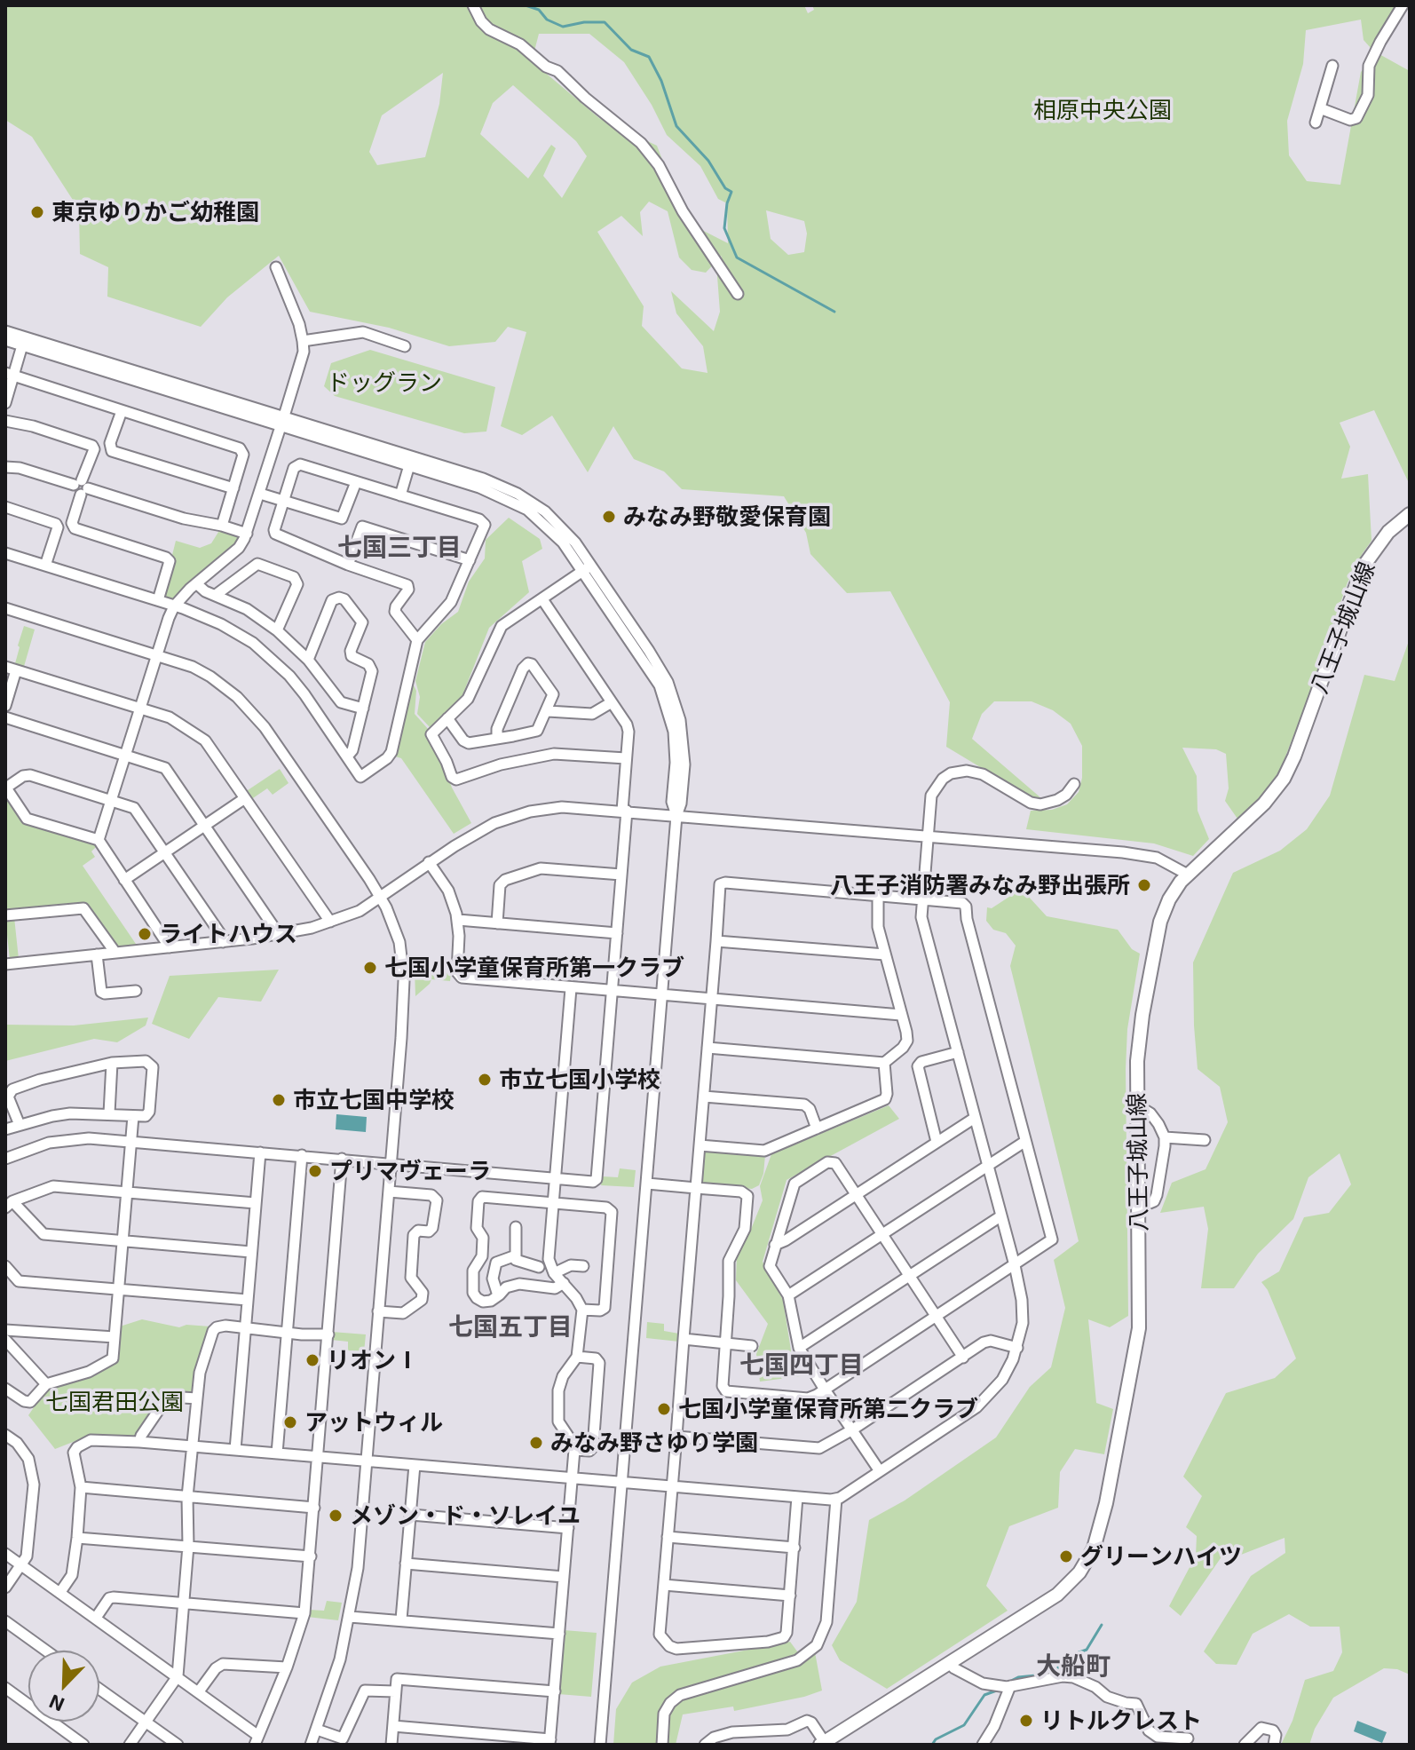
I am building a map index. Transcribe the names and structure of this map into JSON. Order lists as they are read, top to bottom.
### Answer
{
  "streets": {
    "main road": ["八王子城山線"]
  },
  "districts": [
    "七国三丁目",
    "七国五丁目",
    "七国四丁目",
    "大船町"
  ],
  "parks": ["相原中央公園", "ドッグラン", "七国君田公園"],
  "places": [
    "東京ゆりかご幼稚園",
    "みなみ野敬愛保育園",
    "八王子消防署みなみ野出張所",
    "ライトハウス",
    "七国小学童保育所第一クラブ",
    "市立七国小学校",
    "市立七国中学校",
    "プリマヴェーラ",
    "リオンⅠ",
    "七国小学童保育所第二クラブ",
    "アットウィル",
    "みなみ野さゆり学園",
    "メゾン・ド・ソレイユ",
    "グリーンハイツ",
    "リトルクレスト"
  ],
  "north": "bottom left"
}
